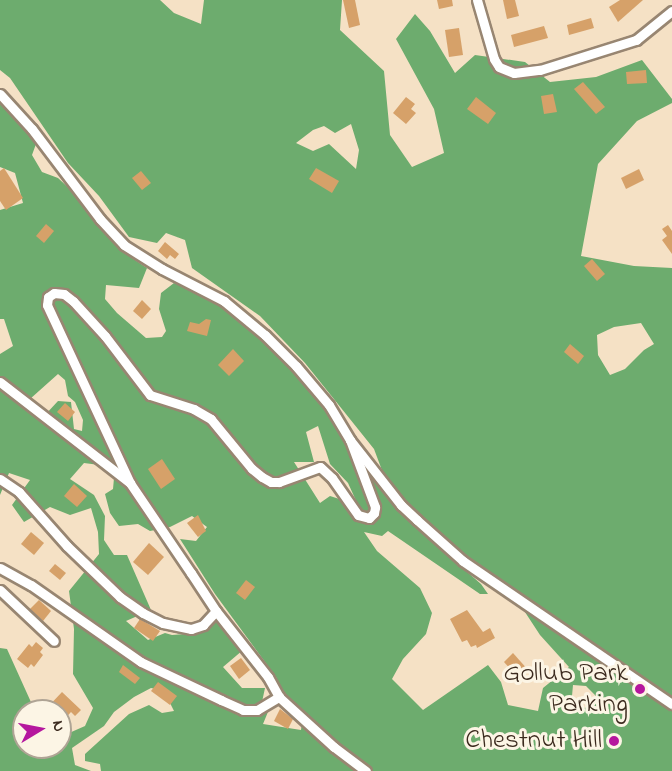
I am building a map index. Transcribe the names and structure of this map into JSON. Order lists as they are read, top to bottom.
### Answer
{
  "places": ["Gollub Park Parking", "Chestnut Hill"],
  "north": "right"
}
